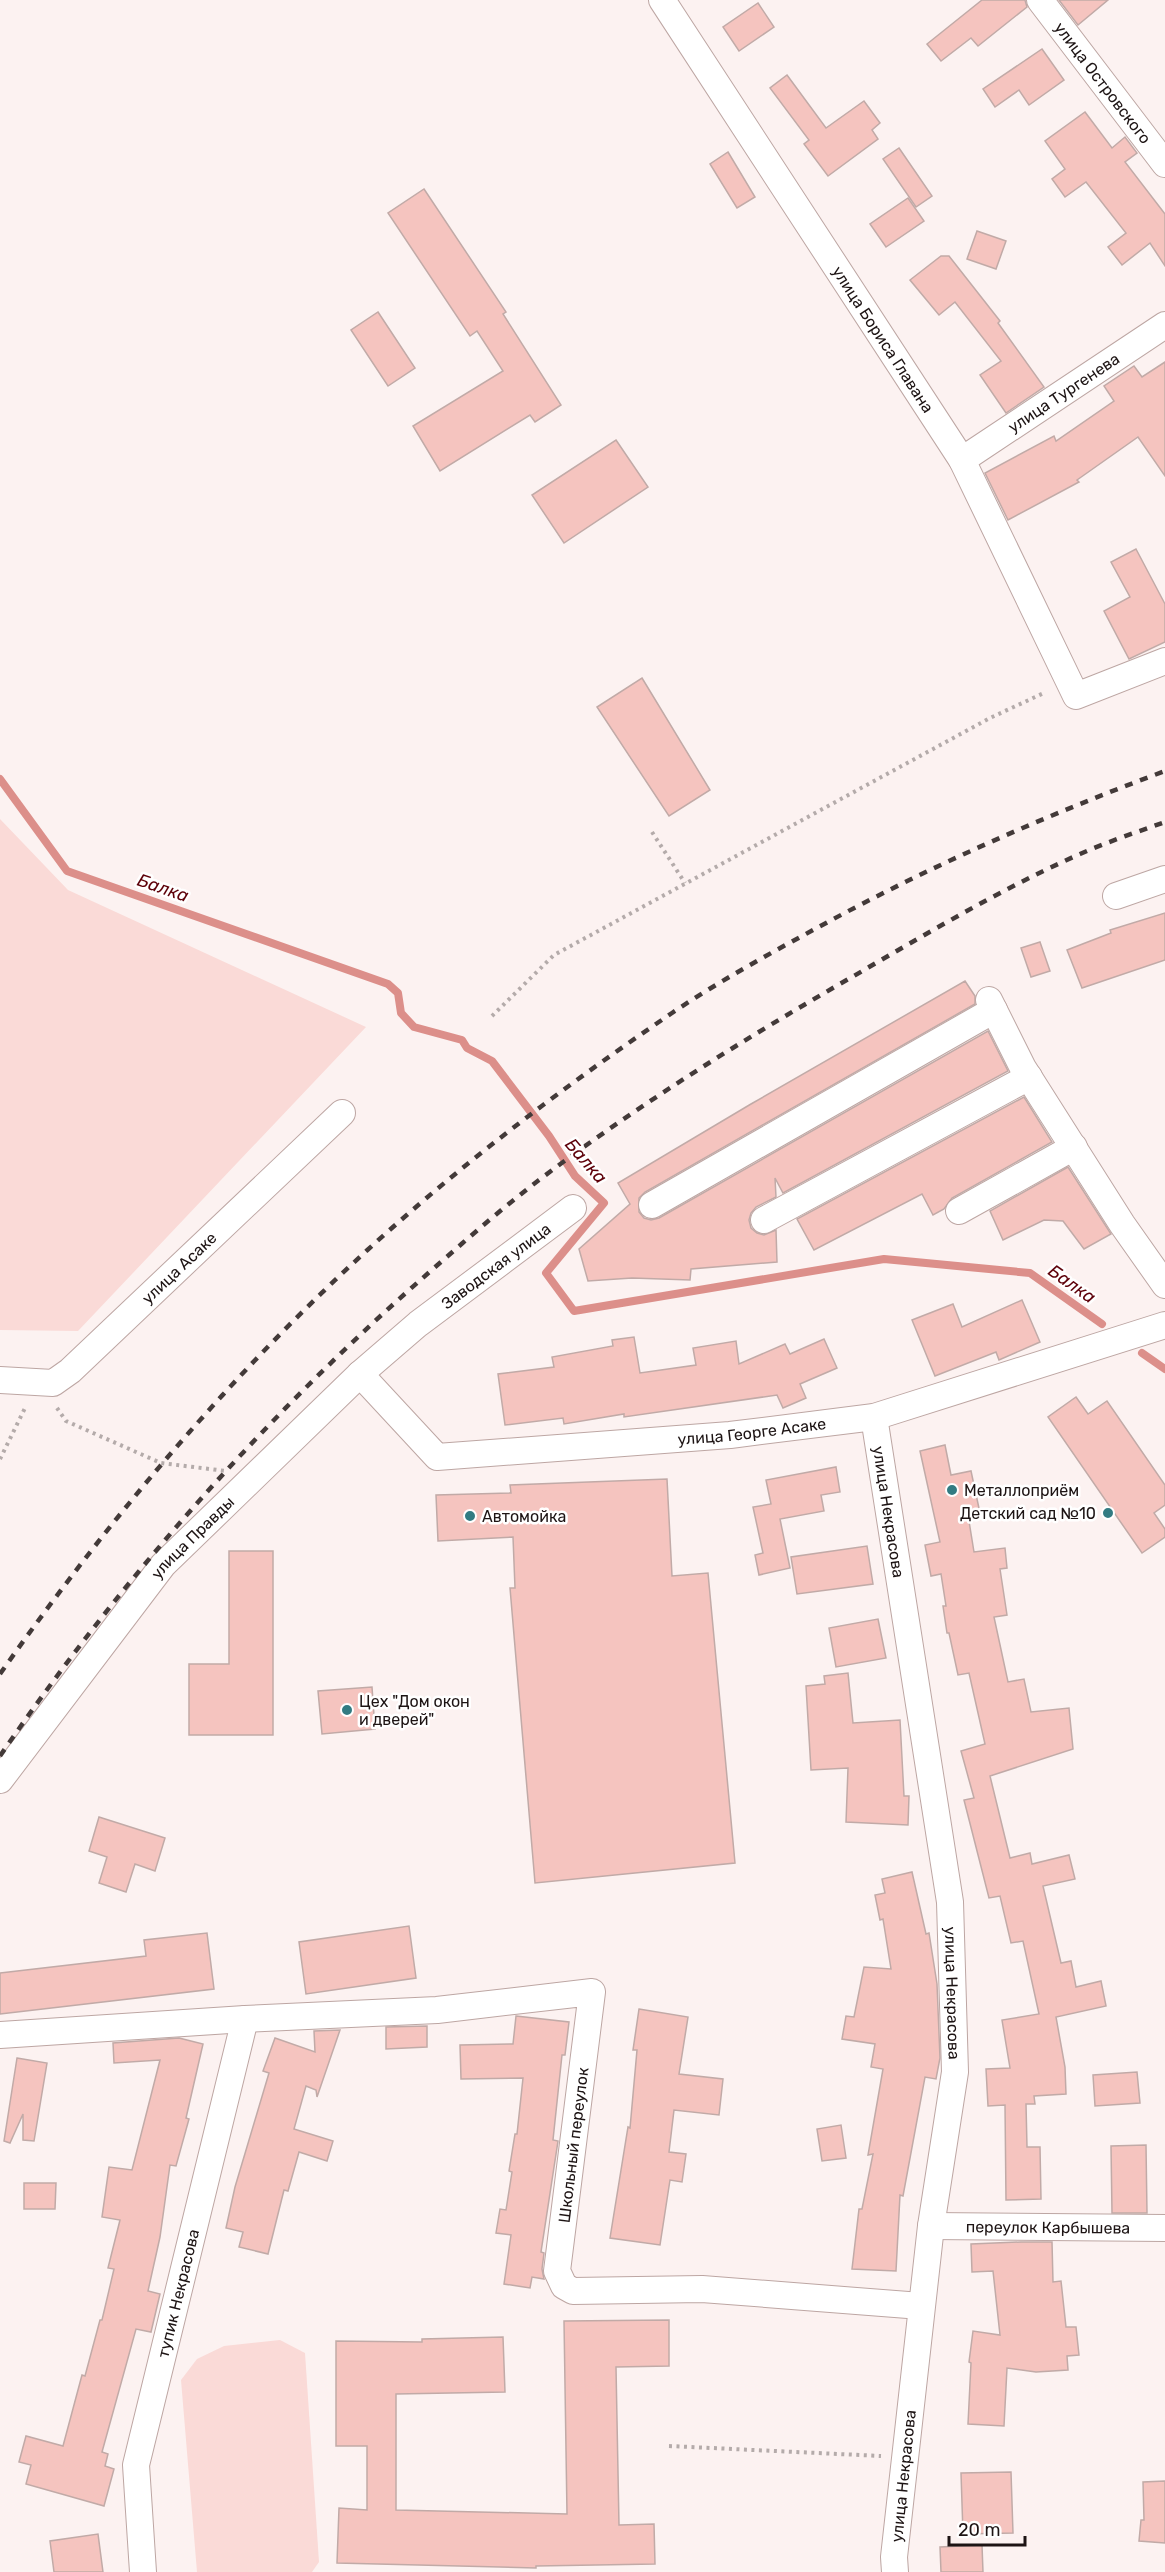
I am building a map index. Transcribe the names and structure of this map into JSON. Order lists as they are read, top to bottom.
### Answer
{
  "streets": {
    "street": [
      "улица Островского",
      "улица Бориса Главана",
      "улица Тургенева",
      "Заводская улица",
      "улица Асаке",
      "улица Георге Асаке",
      "улица Некрасова",
      "улица Правды",
      "Школьный переулок",
      "переулок Карбышева",
      "тупик Некрасова"
    ]
  },
  "crossings": [
    ["улица Бориса Главана", "улица Тургенева"],
    ["Заводская улица", "улица Правды"],
    ["улица Георге Асаке", "улица Некрасова"],
    ["улица Георге Асаке", "улица Правды"],
    ["улица Некрасова", "Школьный переулок"],
    ["улица Некрасова", "переулок Карбышева"],
    ["Школьный переулок", "тупик Некрасова"]
  ],
  "water": ["Балка"],
  "places": [
    "Металлоприём",
    "Детский сад №10",
    "Автомойка",
    "Цех \"Дом окон и дверей\""
  ],
  "scale_bar": "20 m"
}
